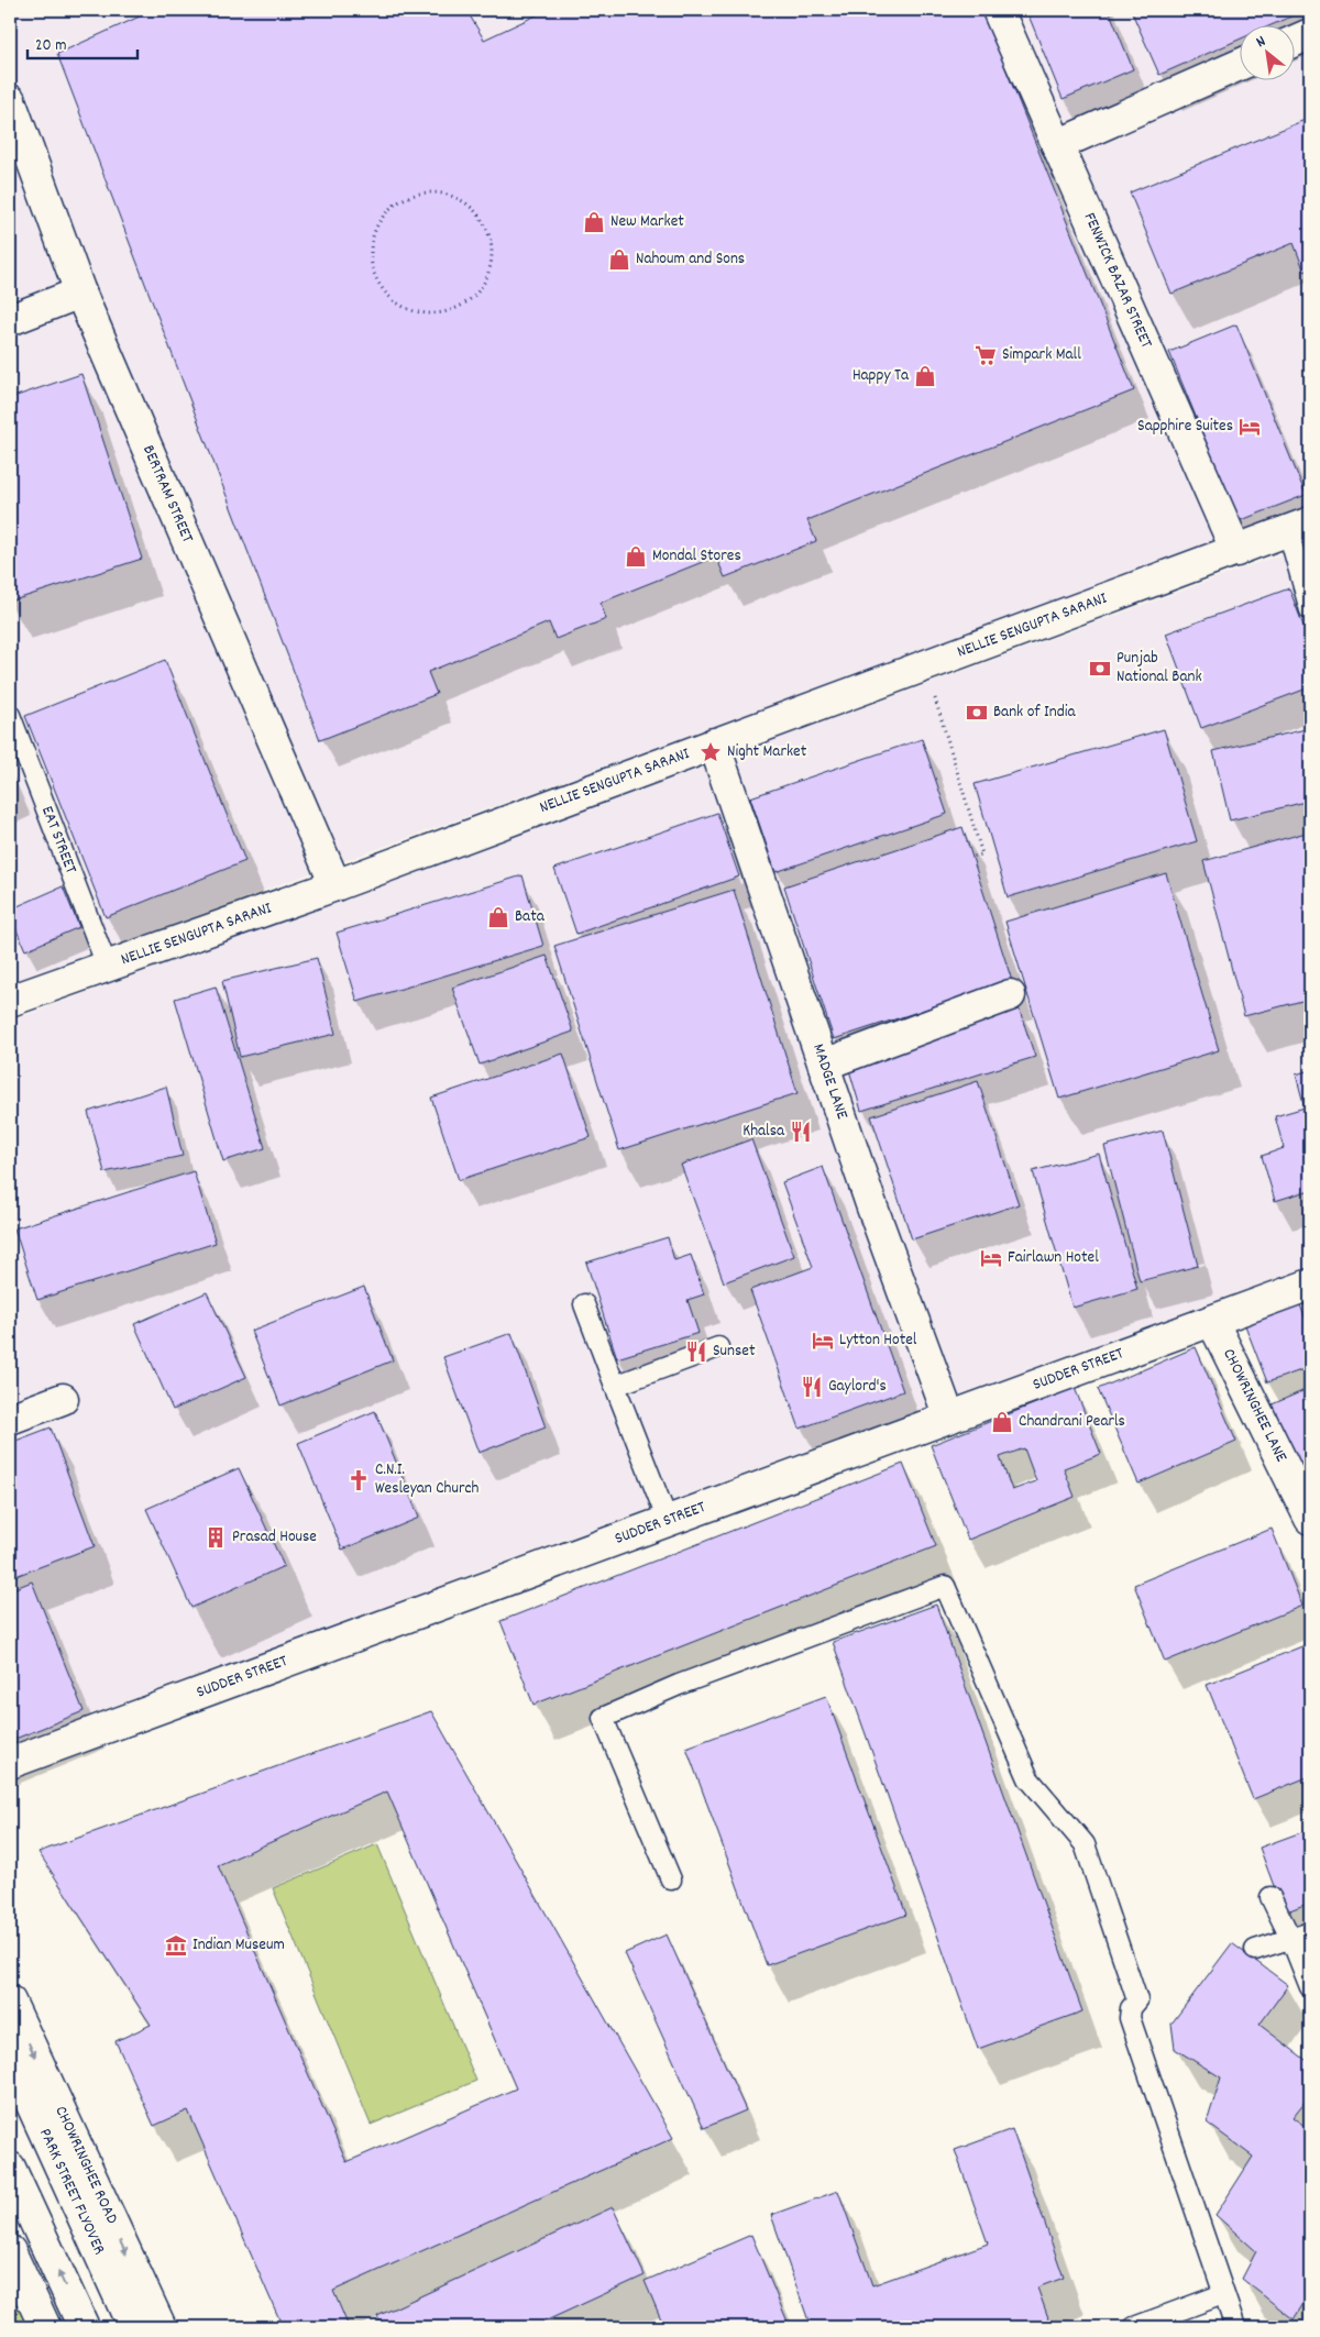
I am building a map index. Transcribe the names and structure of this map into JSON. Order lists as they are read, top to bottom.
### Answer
{
  "streets": {
    "street": [
      "FENWICK BAZAR STREET",
      "BERTRAM STREET",
      "NELLIE SENGUPTA SARANI",
      "MADGE LANE",
      "SUDDER STREET",
      "CHOWRINGHEE LANE",
      "CHOWRINGHEE ROAD",
      "PARK STREET FLYOVER"
    ],
    "lane": ["EAT STREET"]
  },
  "crossings": [
    ["FENWICK BAZAR STREET", "NELLIE SENGUPTA SARANI"],
    ["BERTRAM STREET", "NELLIE SENGUPTA SARANI"],
    ["NELLIE SENGUPTA SARANI", "EAT STREET"],
    ["NELLIE SENGUPTA SARANI", "MADGE LANE"],
    ["MADGE LANE", "SUDDER STREET"],
    ["SUDDER STREET", "CHOWRINGHEE LANE"]
  ],
  "places": {
    "shop": [
      "New Market",
      "Nahoum and Sons",
      "Happy Ta",
      "Mondal Stores",
      "Bata",
      "Chandrani Pearls"
    ],
    "supermarket": ["Simpark Mall"],
    "hotel": ["Sapphire Suites", "Fairlawn Hotel", "Lytton Hotel"],
    "bank": ["Punjab National Bank", "Bank of India"],
    "place": ["Night Market"],
    "restaurant": ["Khalsa", "Sunset", "Gaylord's"],
    "church": ["C.N.I. Wesleyan Church"],
    "building": ["Prasad House"],
    "museum": ["Indian Museum"]
  },
  "scale_bar": "20 m",
  "north": "top left"
}
